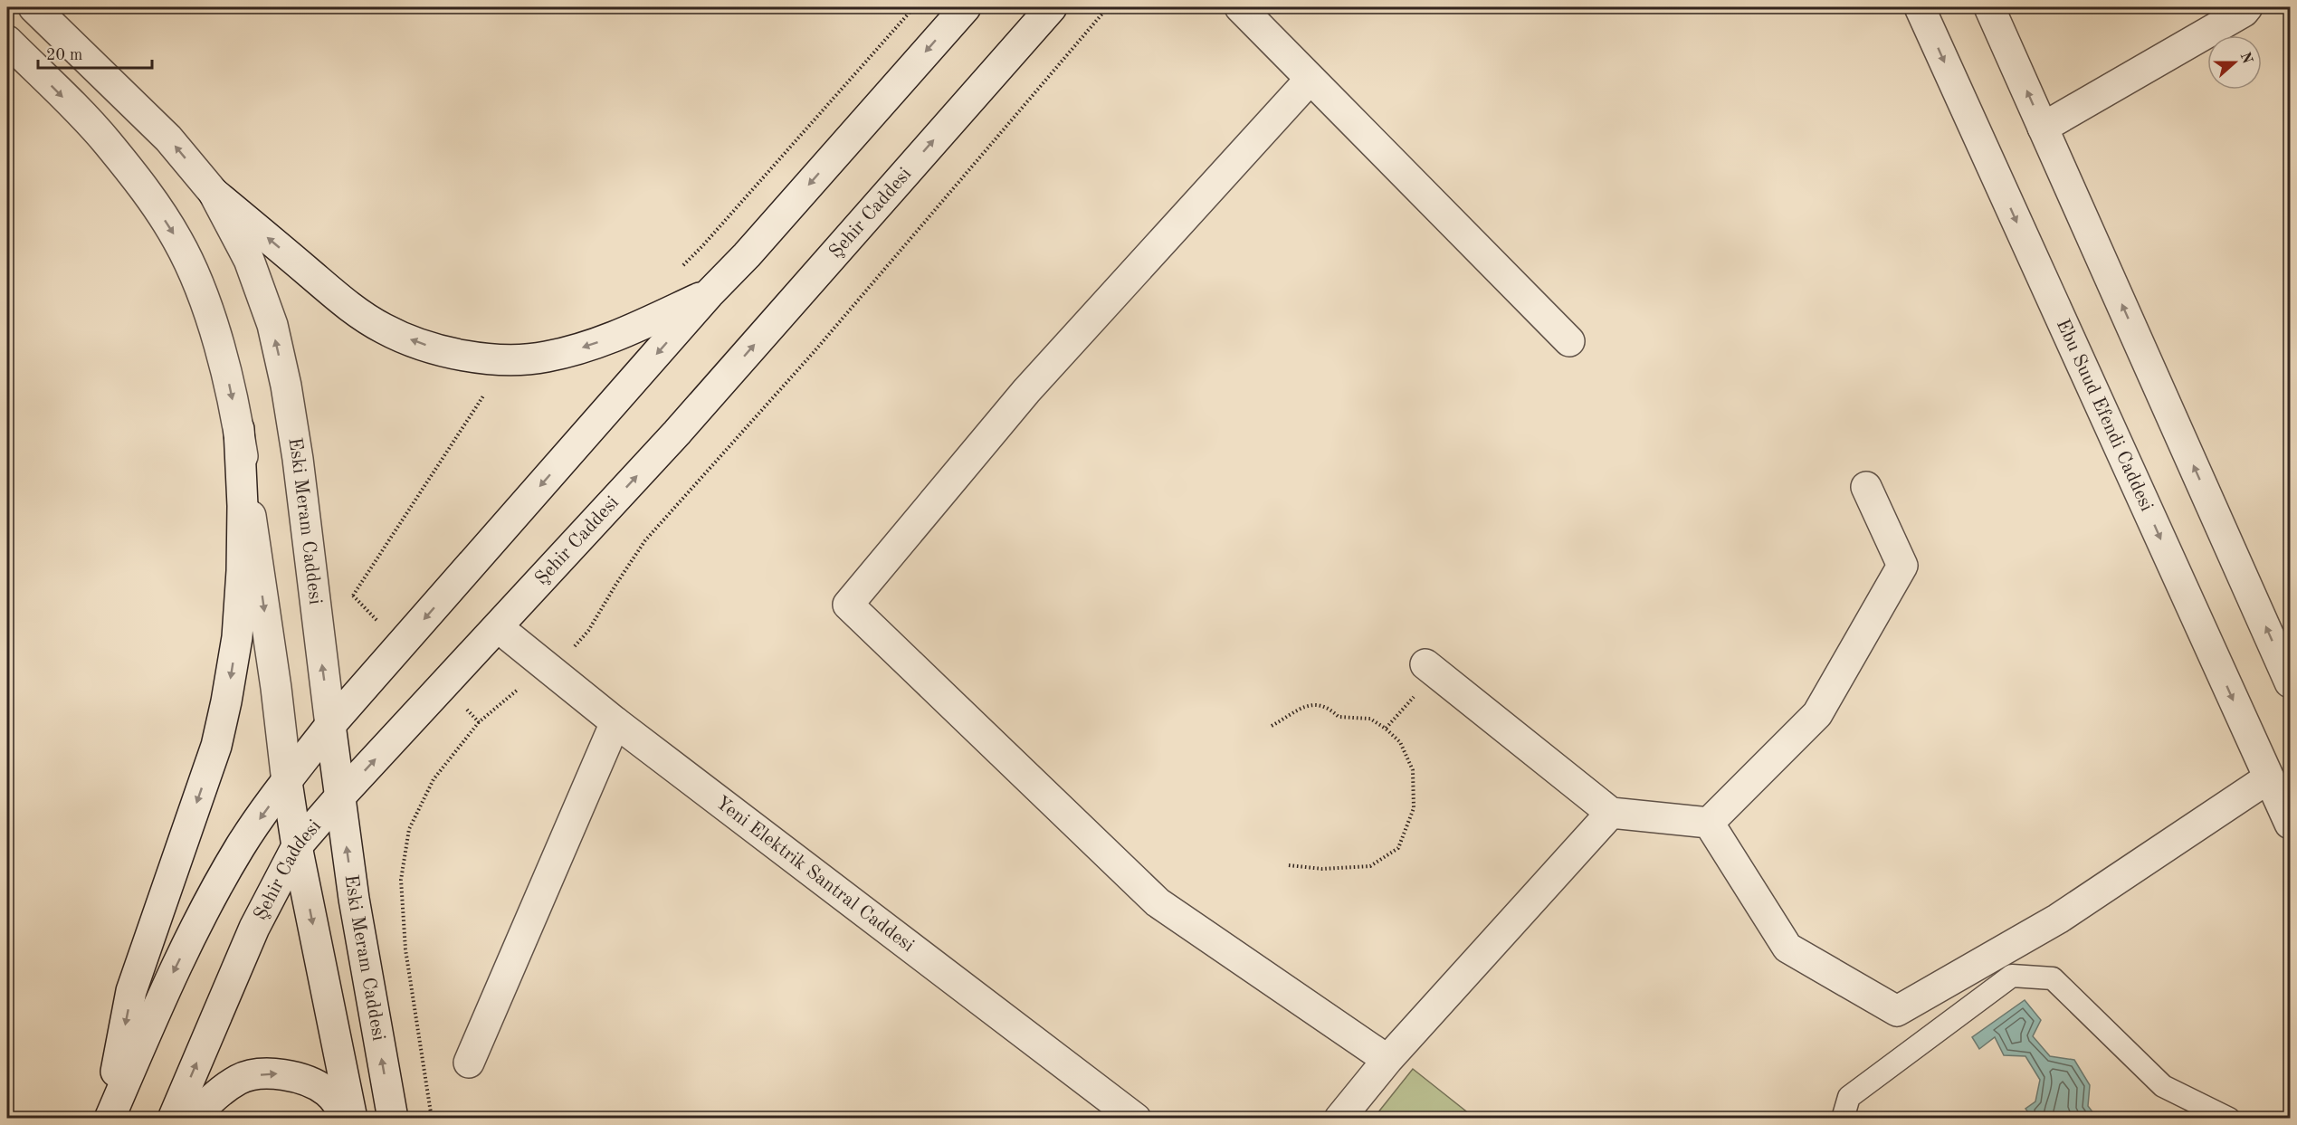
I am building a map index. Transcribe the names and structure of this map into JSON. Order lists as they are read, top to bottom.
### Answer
{
  "streets": {
    "street": [
      "Şehir Caddesi",
      "Ebu Suud Efendi Caddesi",
      "Eski Meram Caddesi",
      "Yeni Elektrik Santral Caddesi"
    ]
  },
  "crossings": [
    ["Şehir Caddesi", "Eski Meram Caddesi"],
    ["Şehir Caddesi", "Yeni Elektrik Santral Caddesi"]
  ],
  "scale_bar": "20 m",
  "north": "right"
}
